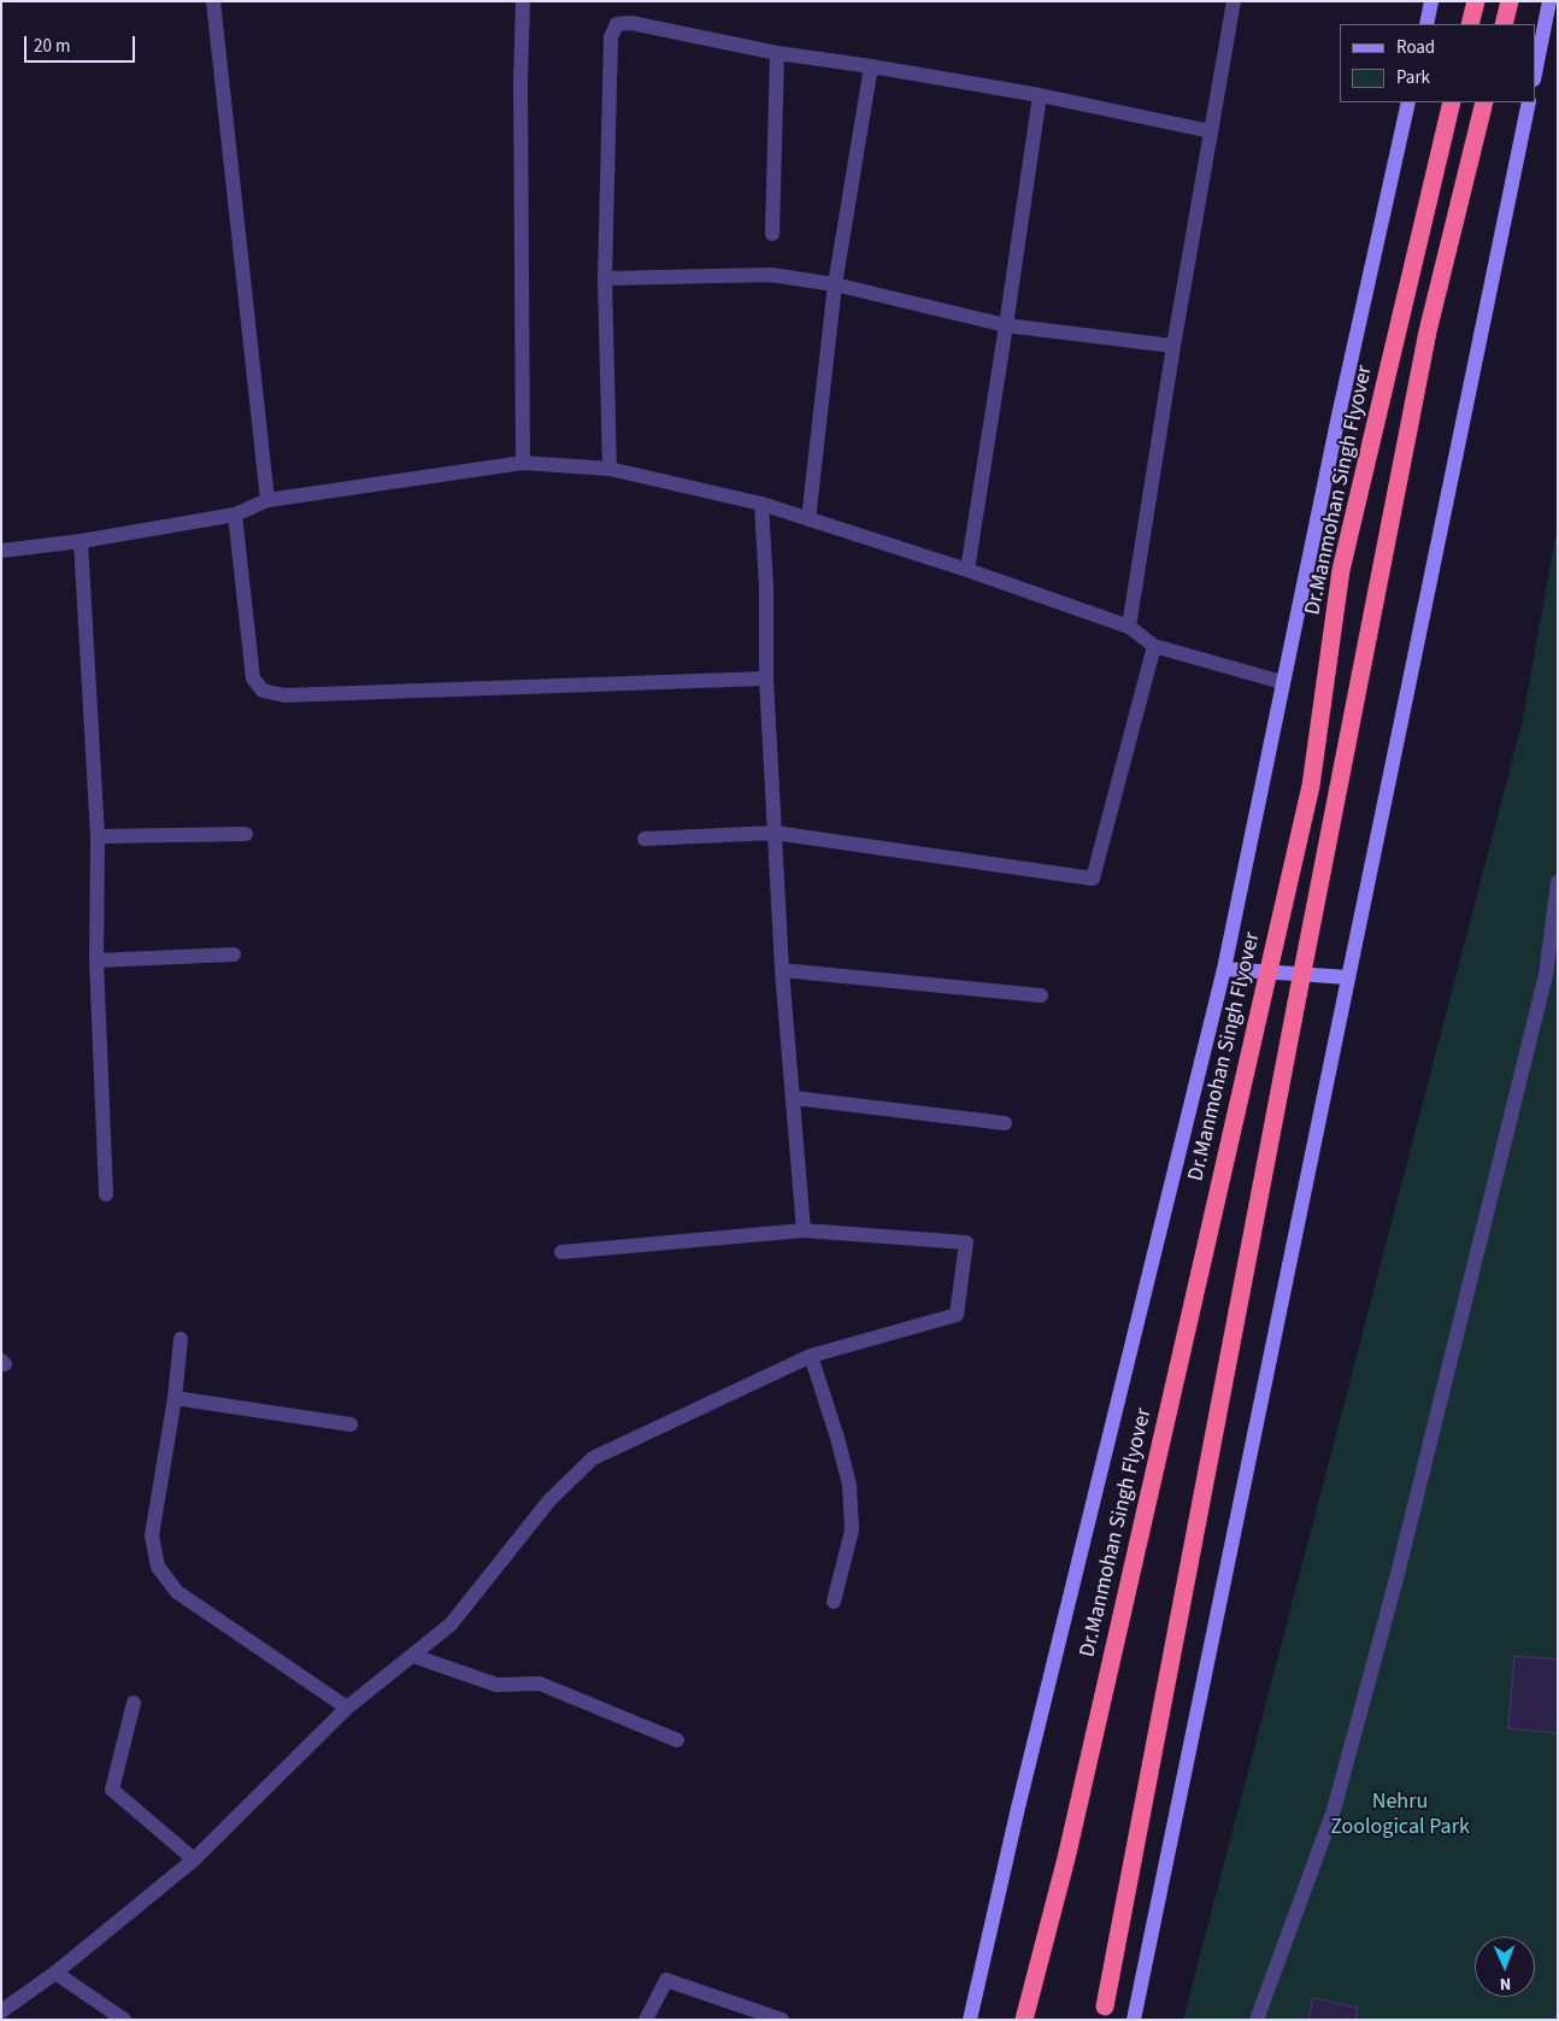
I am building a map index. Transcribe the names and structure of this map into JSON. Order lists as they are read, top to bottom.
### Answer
{
  "streets": {
    "highway": ["Dr.Manmohan Singh Flyover"]
  },
  "parks": ["Nehru Zoological Park"],
  "legend": ["Road", "Park"],
  "scale_bar": "20 m",
  "north": "bottom"
}
